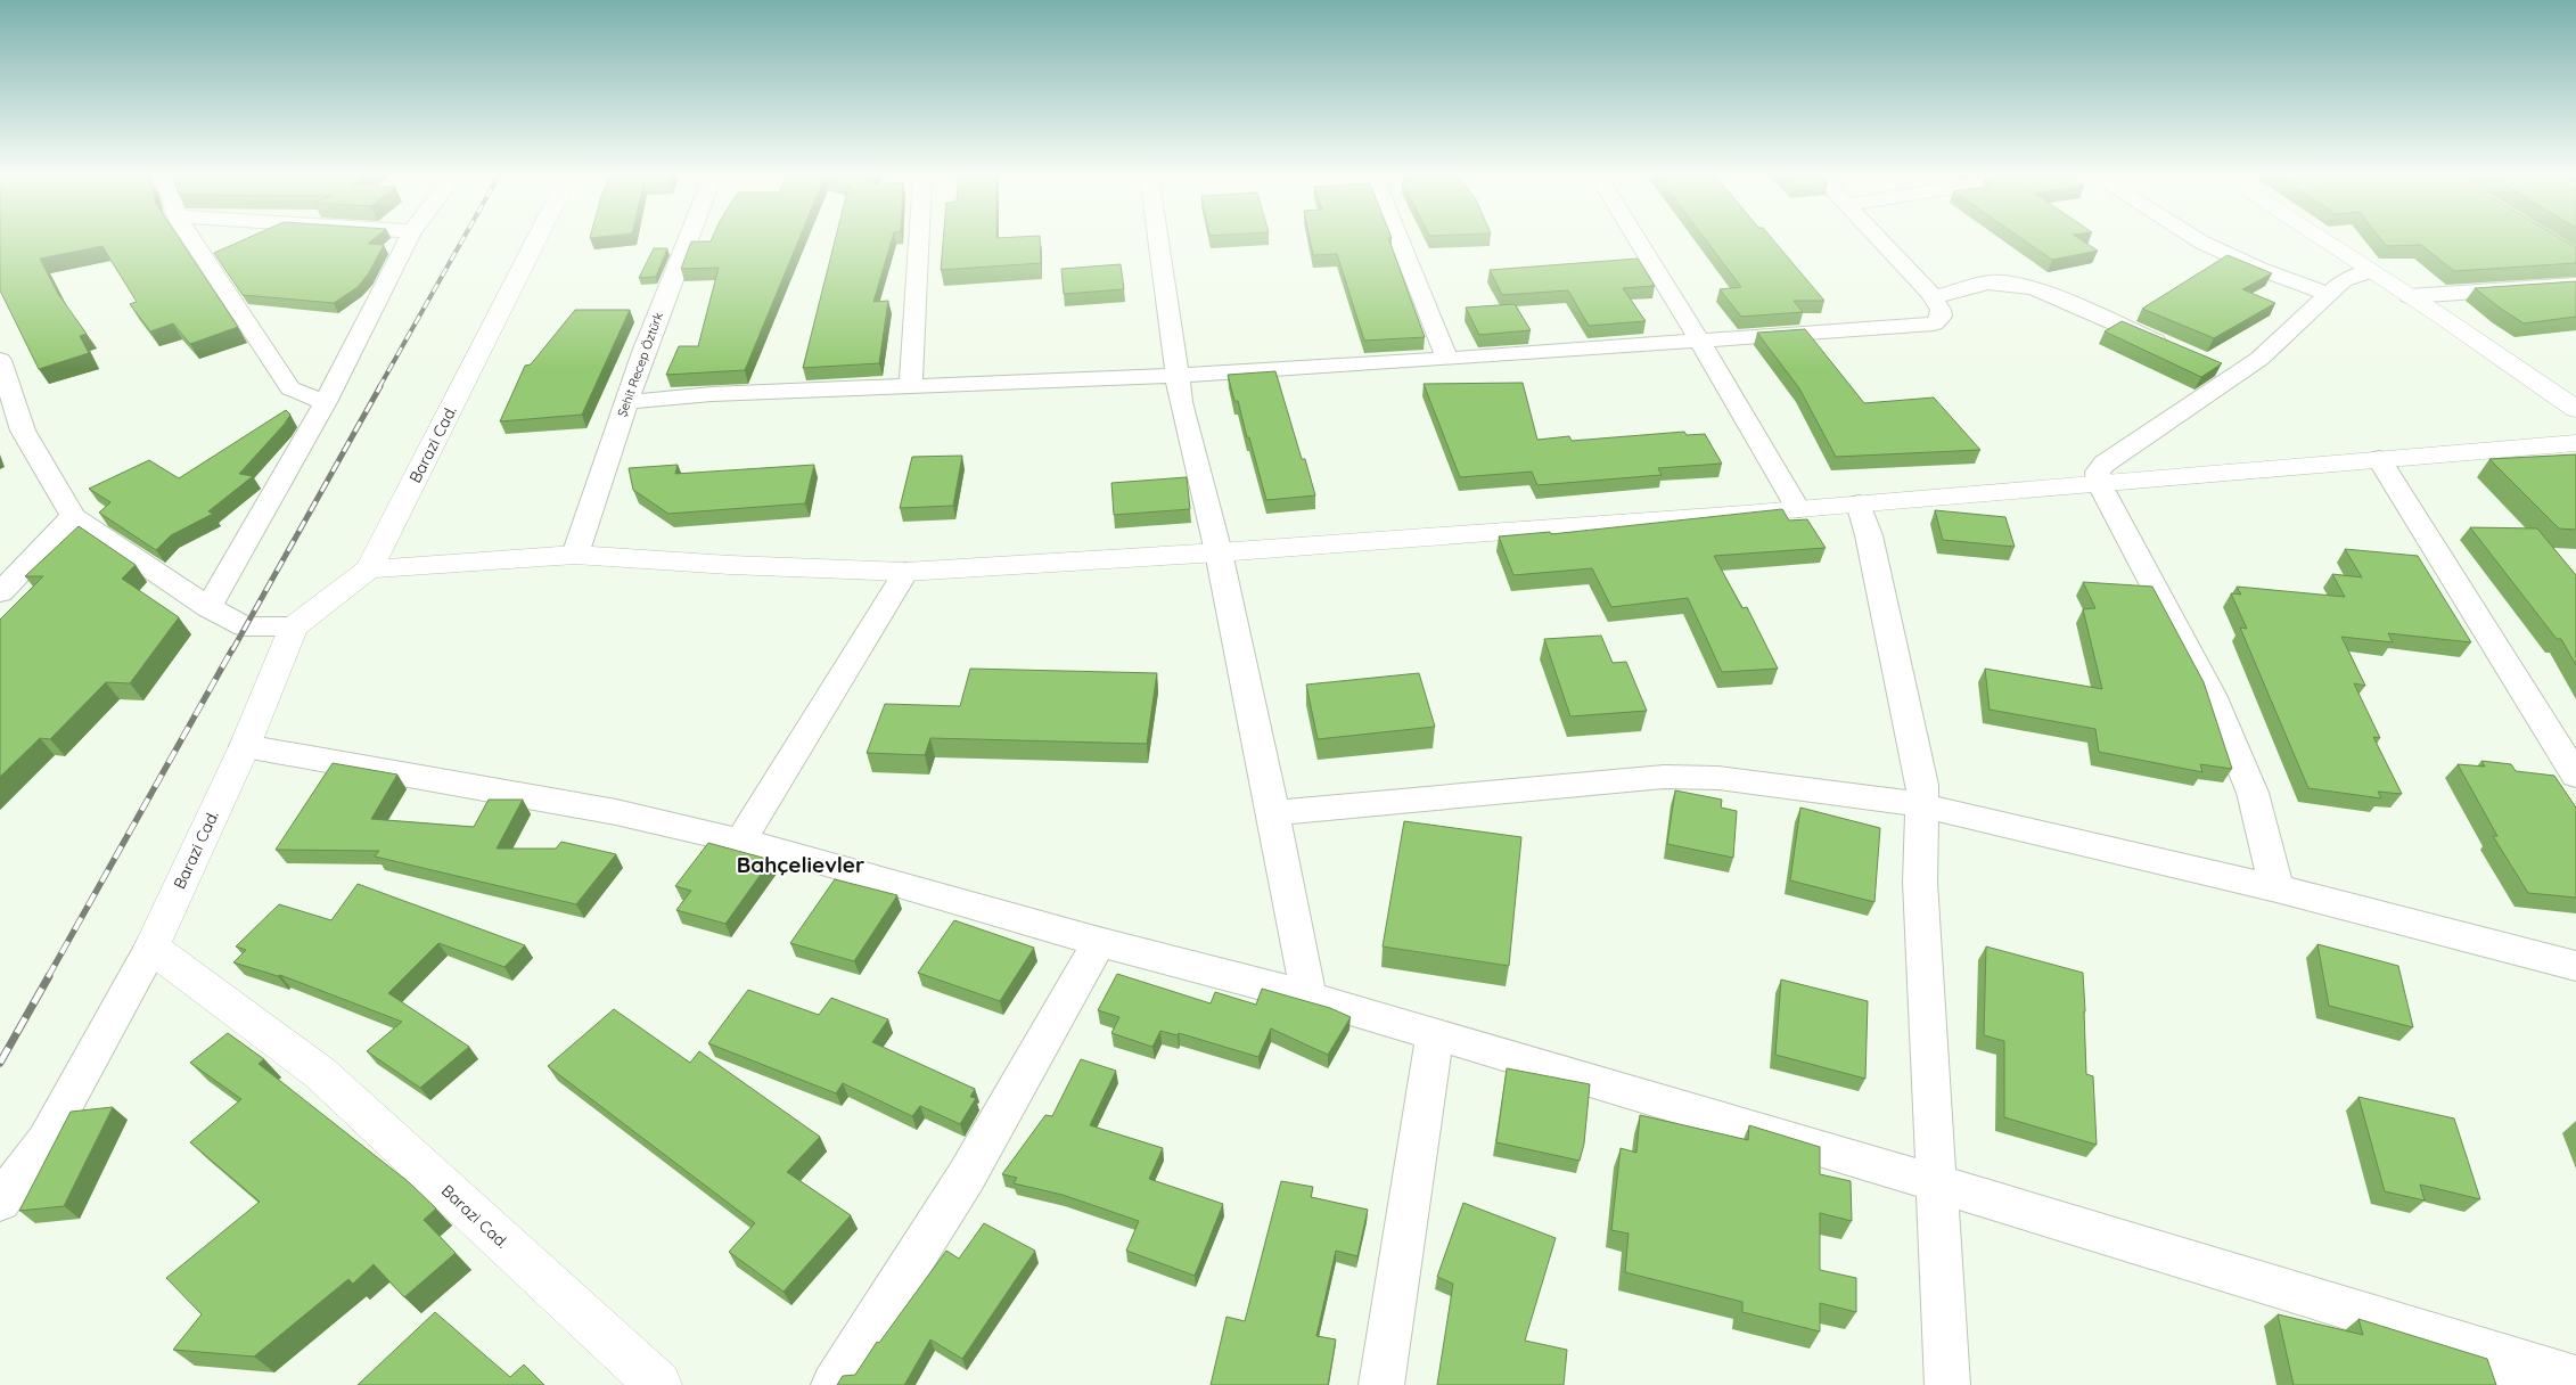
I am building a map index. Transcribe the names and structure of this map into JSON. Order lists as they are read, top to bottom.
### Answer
{
  "streets": {
    "street": ["Şehit Recep Öztürk", "Barazi Cad."]
  },
  "districts": ["Bahçelievler"]
}
